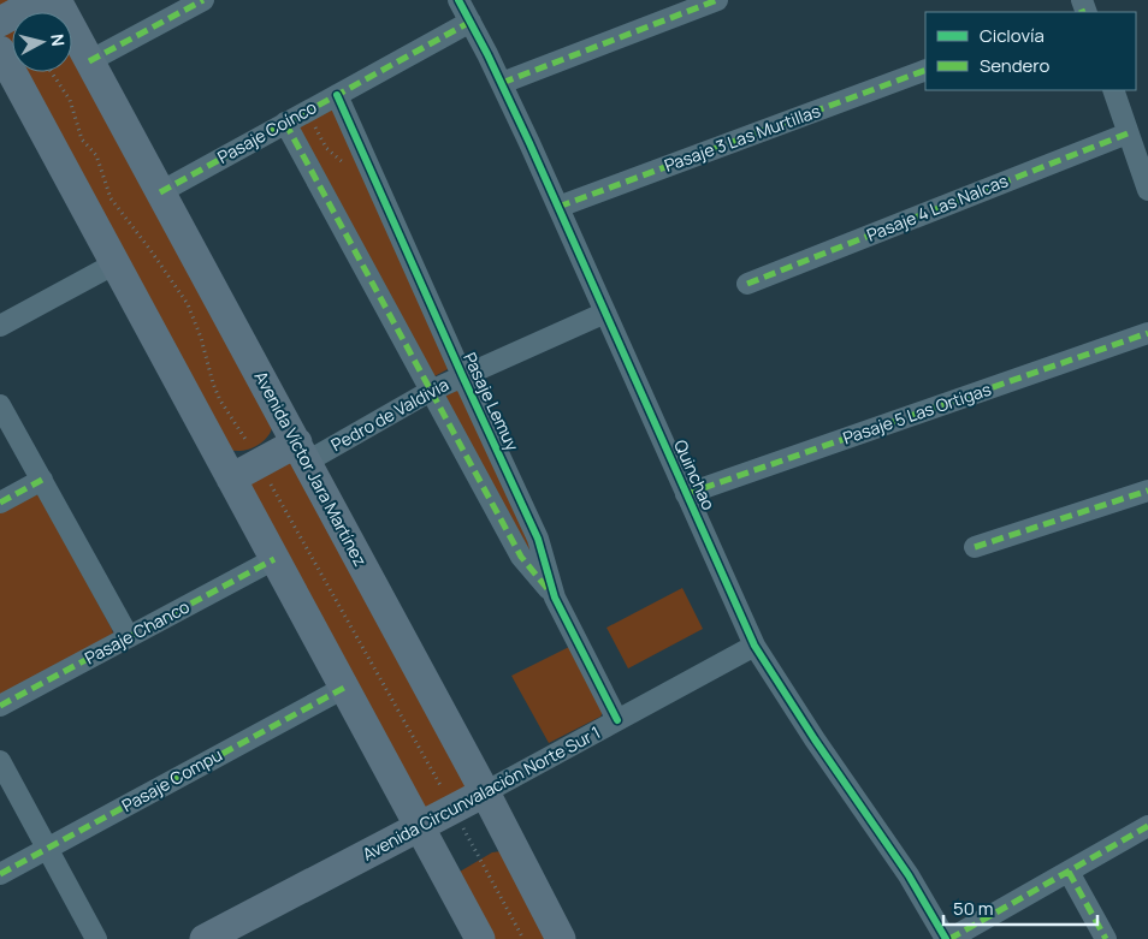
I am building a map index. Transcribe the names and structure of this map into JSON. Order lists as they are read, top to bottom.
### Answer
{
  "streets": {
    "main road": ["Avenida Víctor Jara Martínez", "Avenida Circunvalación Norte Sur 1"],
    "street": [
      "Pasaje Coínco",
      "Pasaje 3 Las Murtillas",
      "Pasaje 4 Las Nalcas",
      "Pasaje Lemuy",
      "Pasaje 5 Las Ortigas",
      "Pedro de Valdivia",
      "Quinchao",
      "Pasaje Chanco",
      "Pasaje Compu"
    ]
  },
  "crossings": [
    ["Pasaje Coínco", "Pasaje Lemuy"],
    ["Pasaje Coínco", "Avenida Víctor Jara Martínez"],
    ["Pasaje Coínco", "Quinchao"],
    ["Pasaje 3 Las Murtillas", "Quinchao"],
    ["Pasaje Lemuy", "Pedro de Valdivia"],
    ["Pasaje Lemuy", "Avenida Circunvalación Norte Sur 1"],
    ["Pasaje 5 Las Ortigas", "Quinchao"],
    ["Pedro de Valdivia", "Avenida Víctor Jara Martínez"],
    ["Pedro de Valdivia", "Quinchao"],
    ["Avenida Víctor Jara Martínez", "Avenida Circunvalación Norte Sur 1"],
    ["Quinchao", "Avenida Circunvalación Norte Sur 1"]
  ],
  "legend": ["Ciclovía", "Sendero"],
  "scale_bar": "50 m",
  "north": "right"
}
